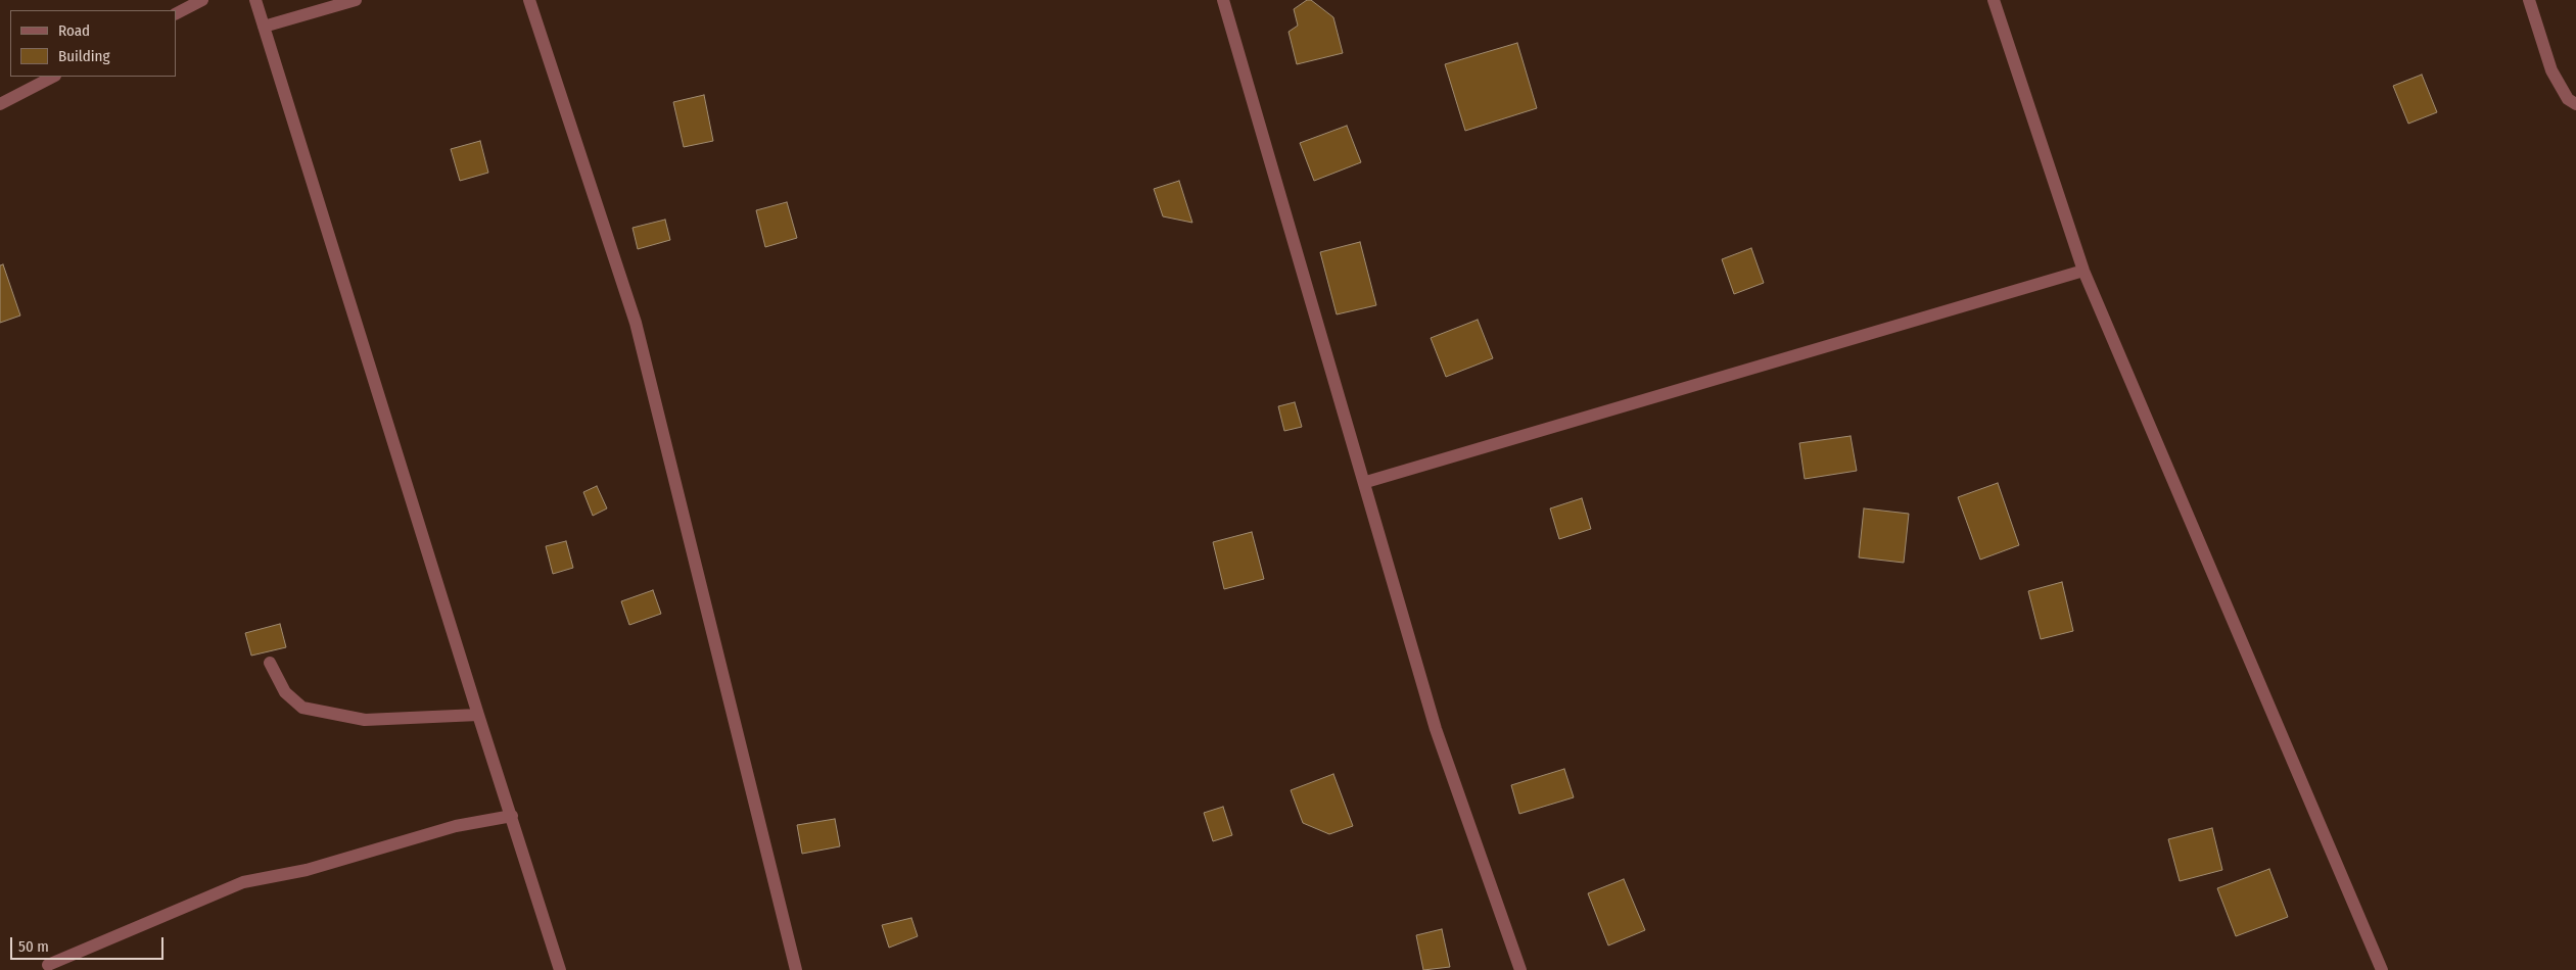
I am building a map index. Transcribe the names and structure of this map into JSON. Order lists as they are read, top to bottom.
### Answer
{
  "legend": ["Road", "Building"],
  "scale_bar": "50 m"
}
